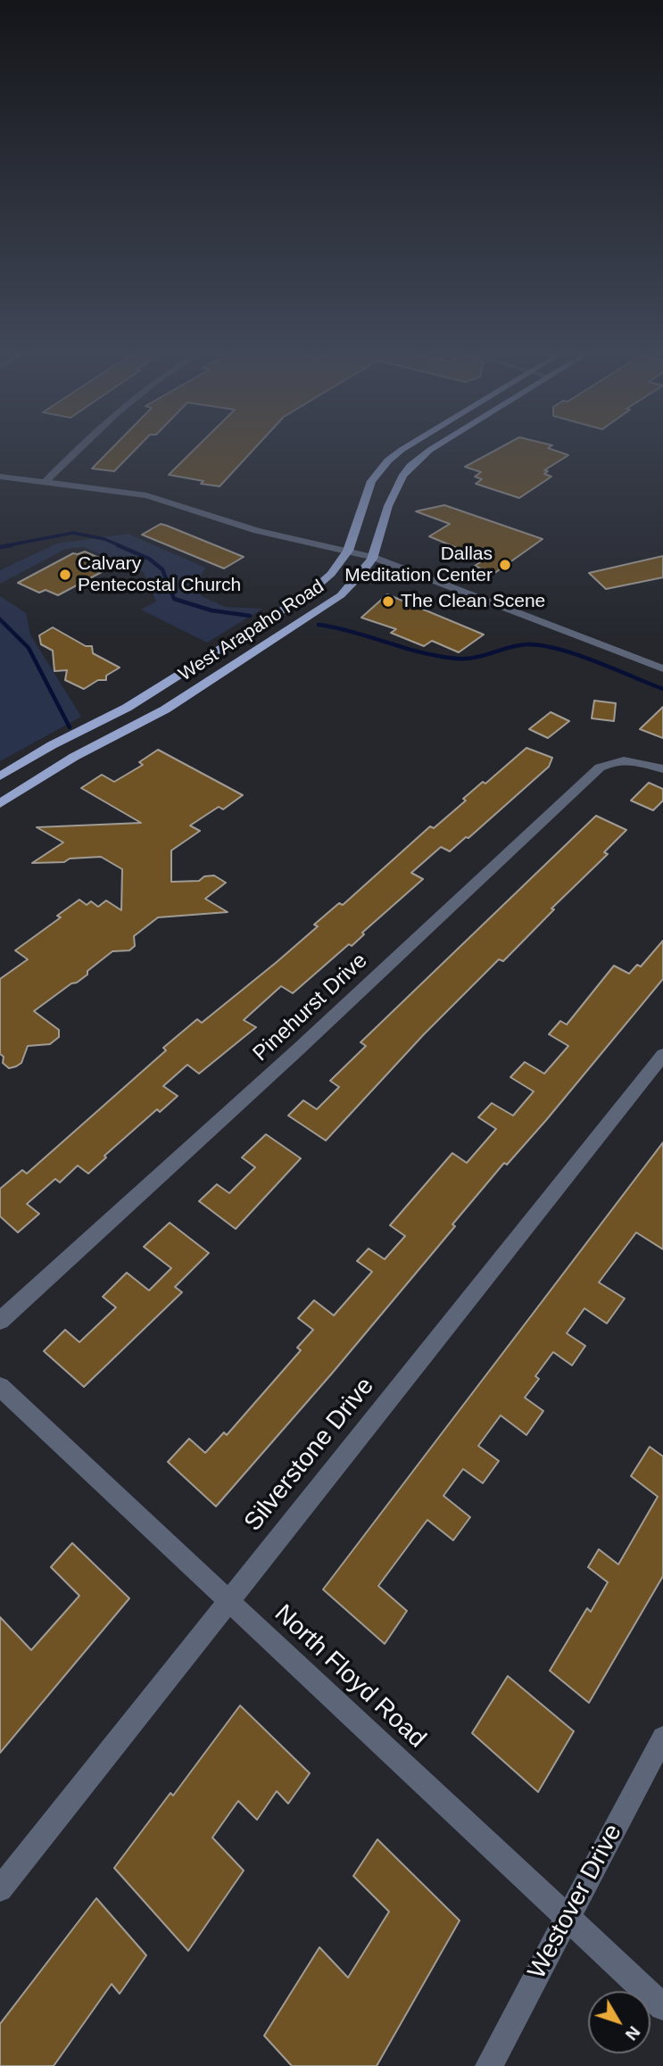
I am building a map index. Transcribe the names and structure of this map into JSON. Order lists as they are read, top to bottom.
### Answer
{
  "streets": {
    "main road": ["West Arapaho Road"],
    "street": [
      "Pinehurst Drive",
      "Silverstone Drive",
      "North Floyd Road",
      "Westover Drive"
    ]
  },
  "crossings": [
    ["Silverstone Drive", "North Floyd Road"],
    ["North Floyd Road", "Westover Drive"]
  ],
  "places": ["Dallas Meditation Center", "Calvary Pentecostal Church", "The Clean Scene"],
  "north": "bottom right"
}
